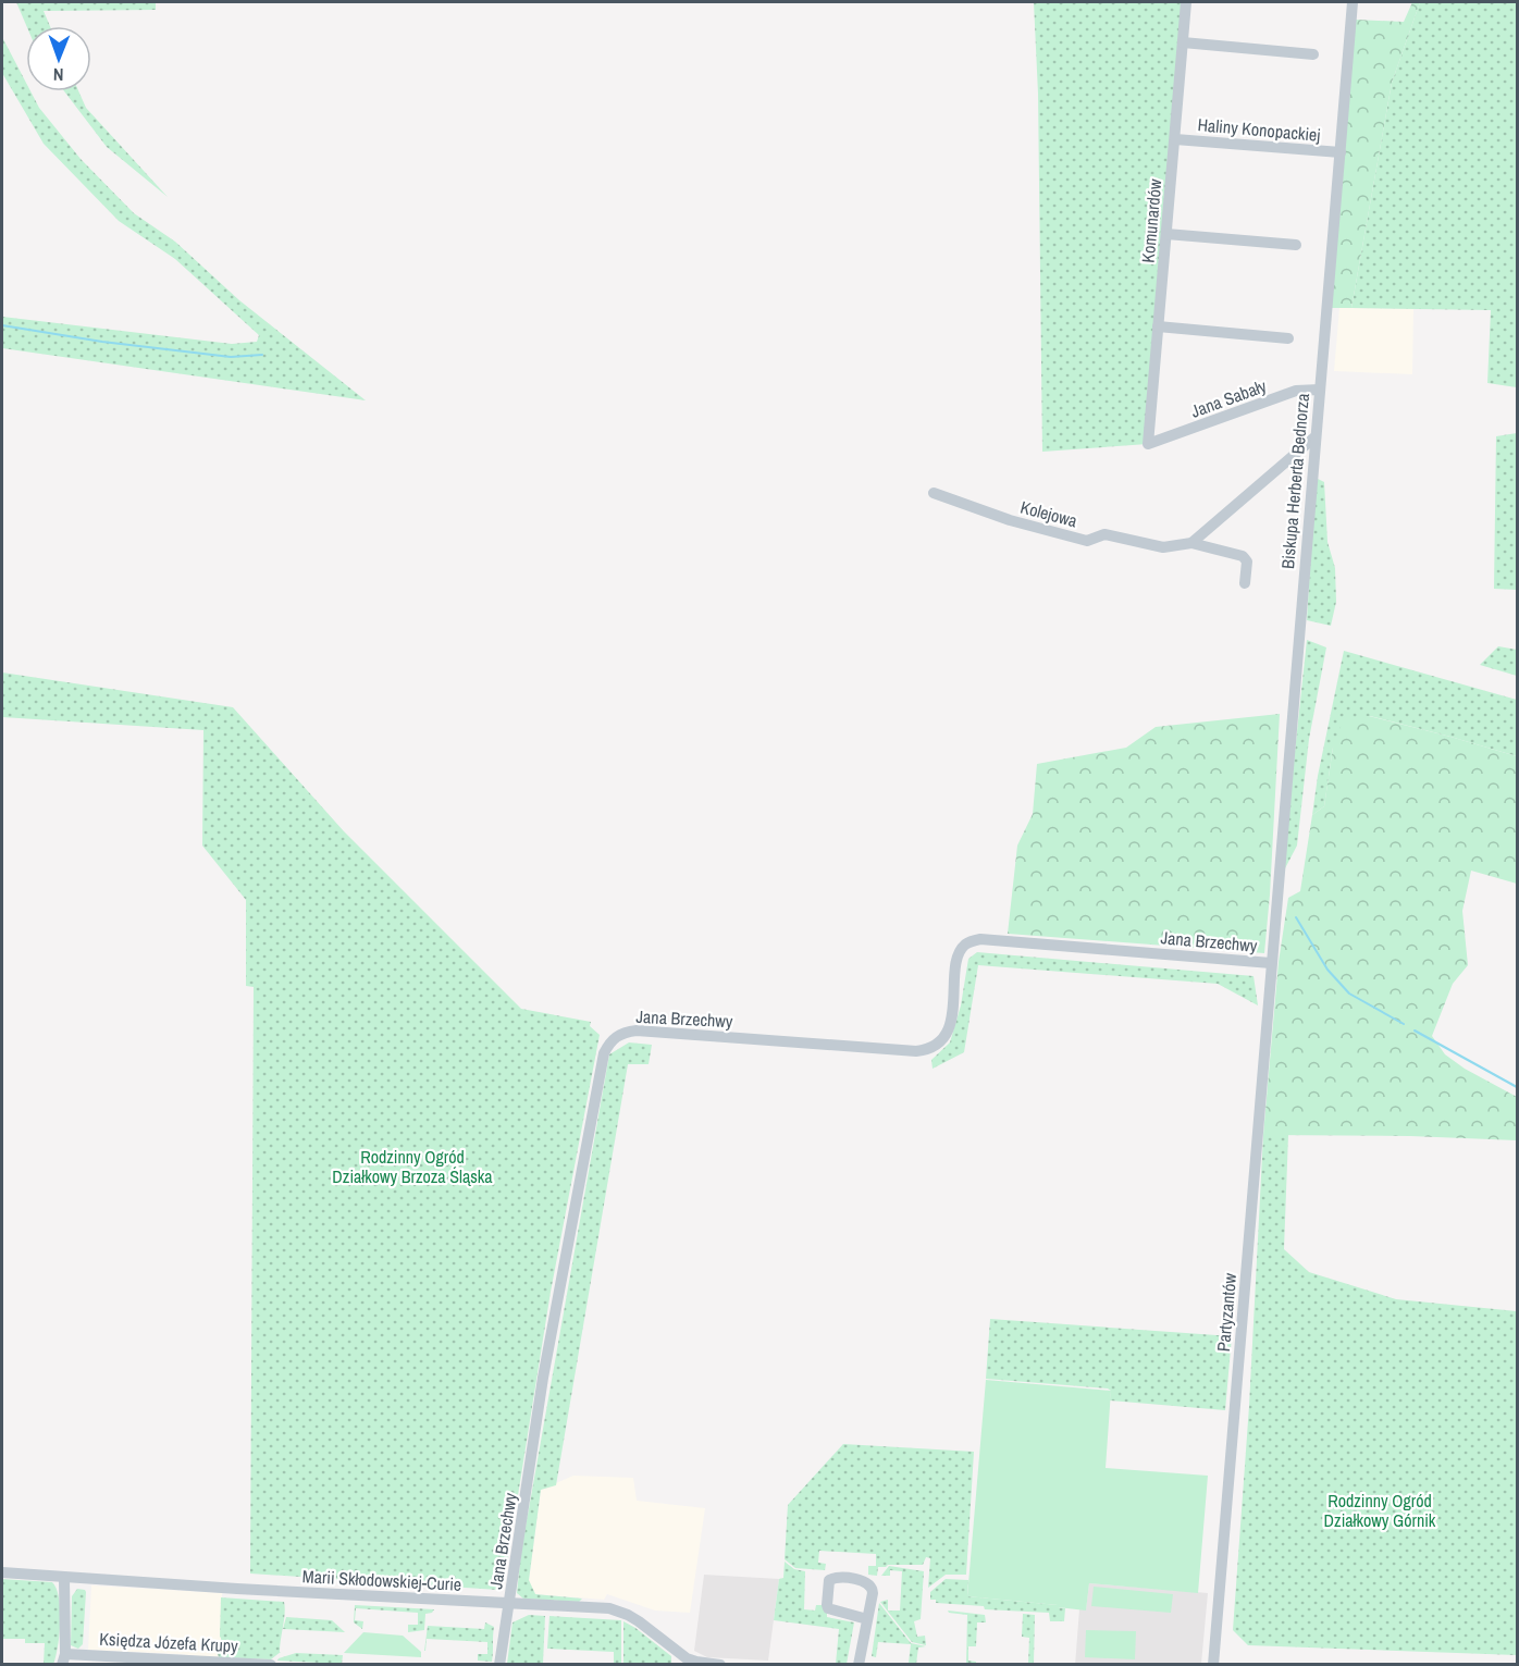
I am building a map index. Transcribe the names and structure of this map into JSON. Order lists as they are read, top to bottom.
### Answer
{
  "streets": {
    "street": [
      "Haliny Konopackiej",
      "Komunardów",
      "Jana Sabały",
      "Biskupa Herberta Bednorza",
      "Kolejowa",
      "Jana Brzechwy",
      "Partyzantów",
      "Marii Skłodowskiej-Curie",
      "Księdza Józefa Krupy"
    ]
  },
  "crossings": [
    ["Haliny Konopackiej", "Komunardów"],
    ["Haliny Konopackiej", "Biskupa Herberta Bednorza"],
    ["Komunardów", "Jana Sabały"],
    ["Jana Sabały", "Biskupa Herberta Bednorza"],
    ["Biskupa Herberta Bednorza", "Jana Brzechwy"],
    ["Biskupa Herberta Bednorza", "Partyzantów"],
    ["Jana Brzechwy", "Partyzantów"],
    ["Jana Brzechwy", "Marii Skłodowskiej-Curie"]
  ],
  "parks": ["Rodzinny Ogród Działkowy Brzoza Śląska", "Rodzinny Ogród Działkowy Górnik"],
  "north": "bottom"
}
